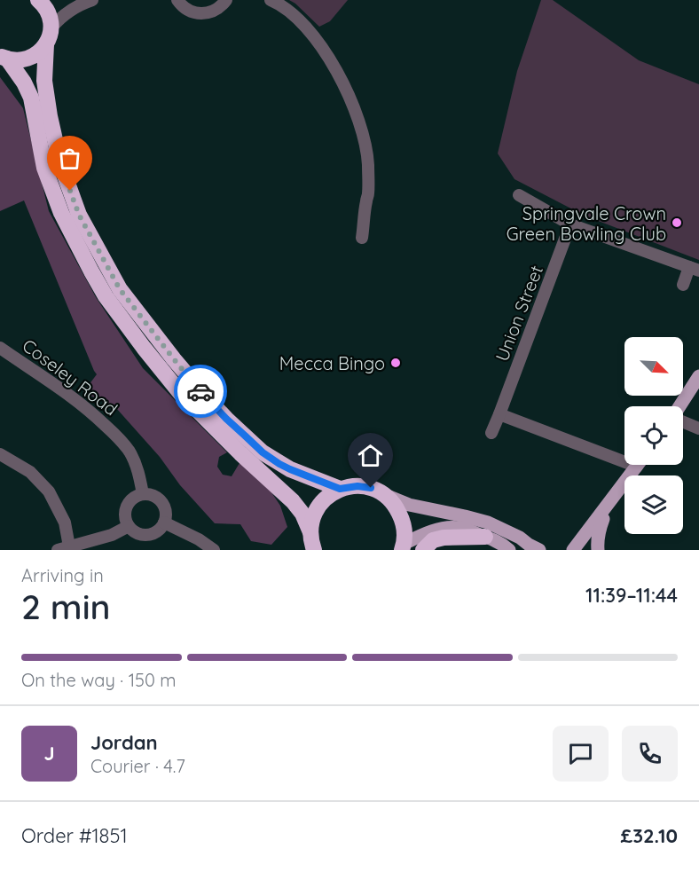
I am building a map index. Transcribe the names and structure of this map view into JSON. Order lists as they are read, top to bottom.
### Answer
{
  "streets": {
    "street": ["Union Street", "Coseley Road"]
  },
  "places": ["Springvale Crown Green Bowling Club", "Mecca Bingo"],
  "north": "bottom right",
  "page": {
    "heading": ["2 min", "Arriving in", "11:39–11:44"],
    "panel": [
      "Jordan",
      "Courier · 4.7",
      "Order #1851",
      "£32.10"
    ],
    "bar": "On the way · 150 m",
    "round": "J"
  }
}
